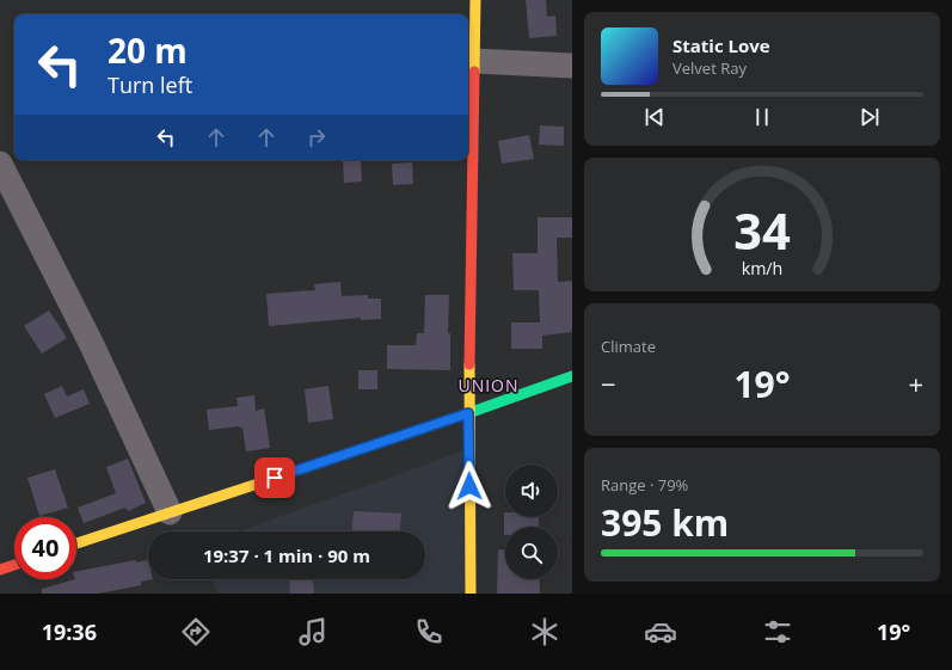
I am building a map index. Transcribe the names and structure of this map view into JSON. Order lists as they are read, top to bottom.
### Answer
{
  "districts": ["UNION"],
  "page": {
    "turn": ["20 m", "Turn left"],
    "song": ["Static Love", "Velvet Ray"],
    "tile": [
      "Climate",
      ["Range · 79%", "395 km"]
    ],
    "heat": ["−", "19°", "+"],
    "limit": "40",
    "trip": "19:37 · 1 min · 90 m",
    "tabs": ["19:36", "19°"],
    "gauge": ["34", "km/h"]
  }
}
